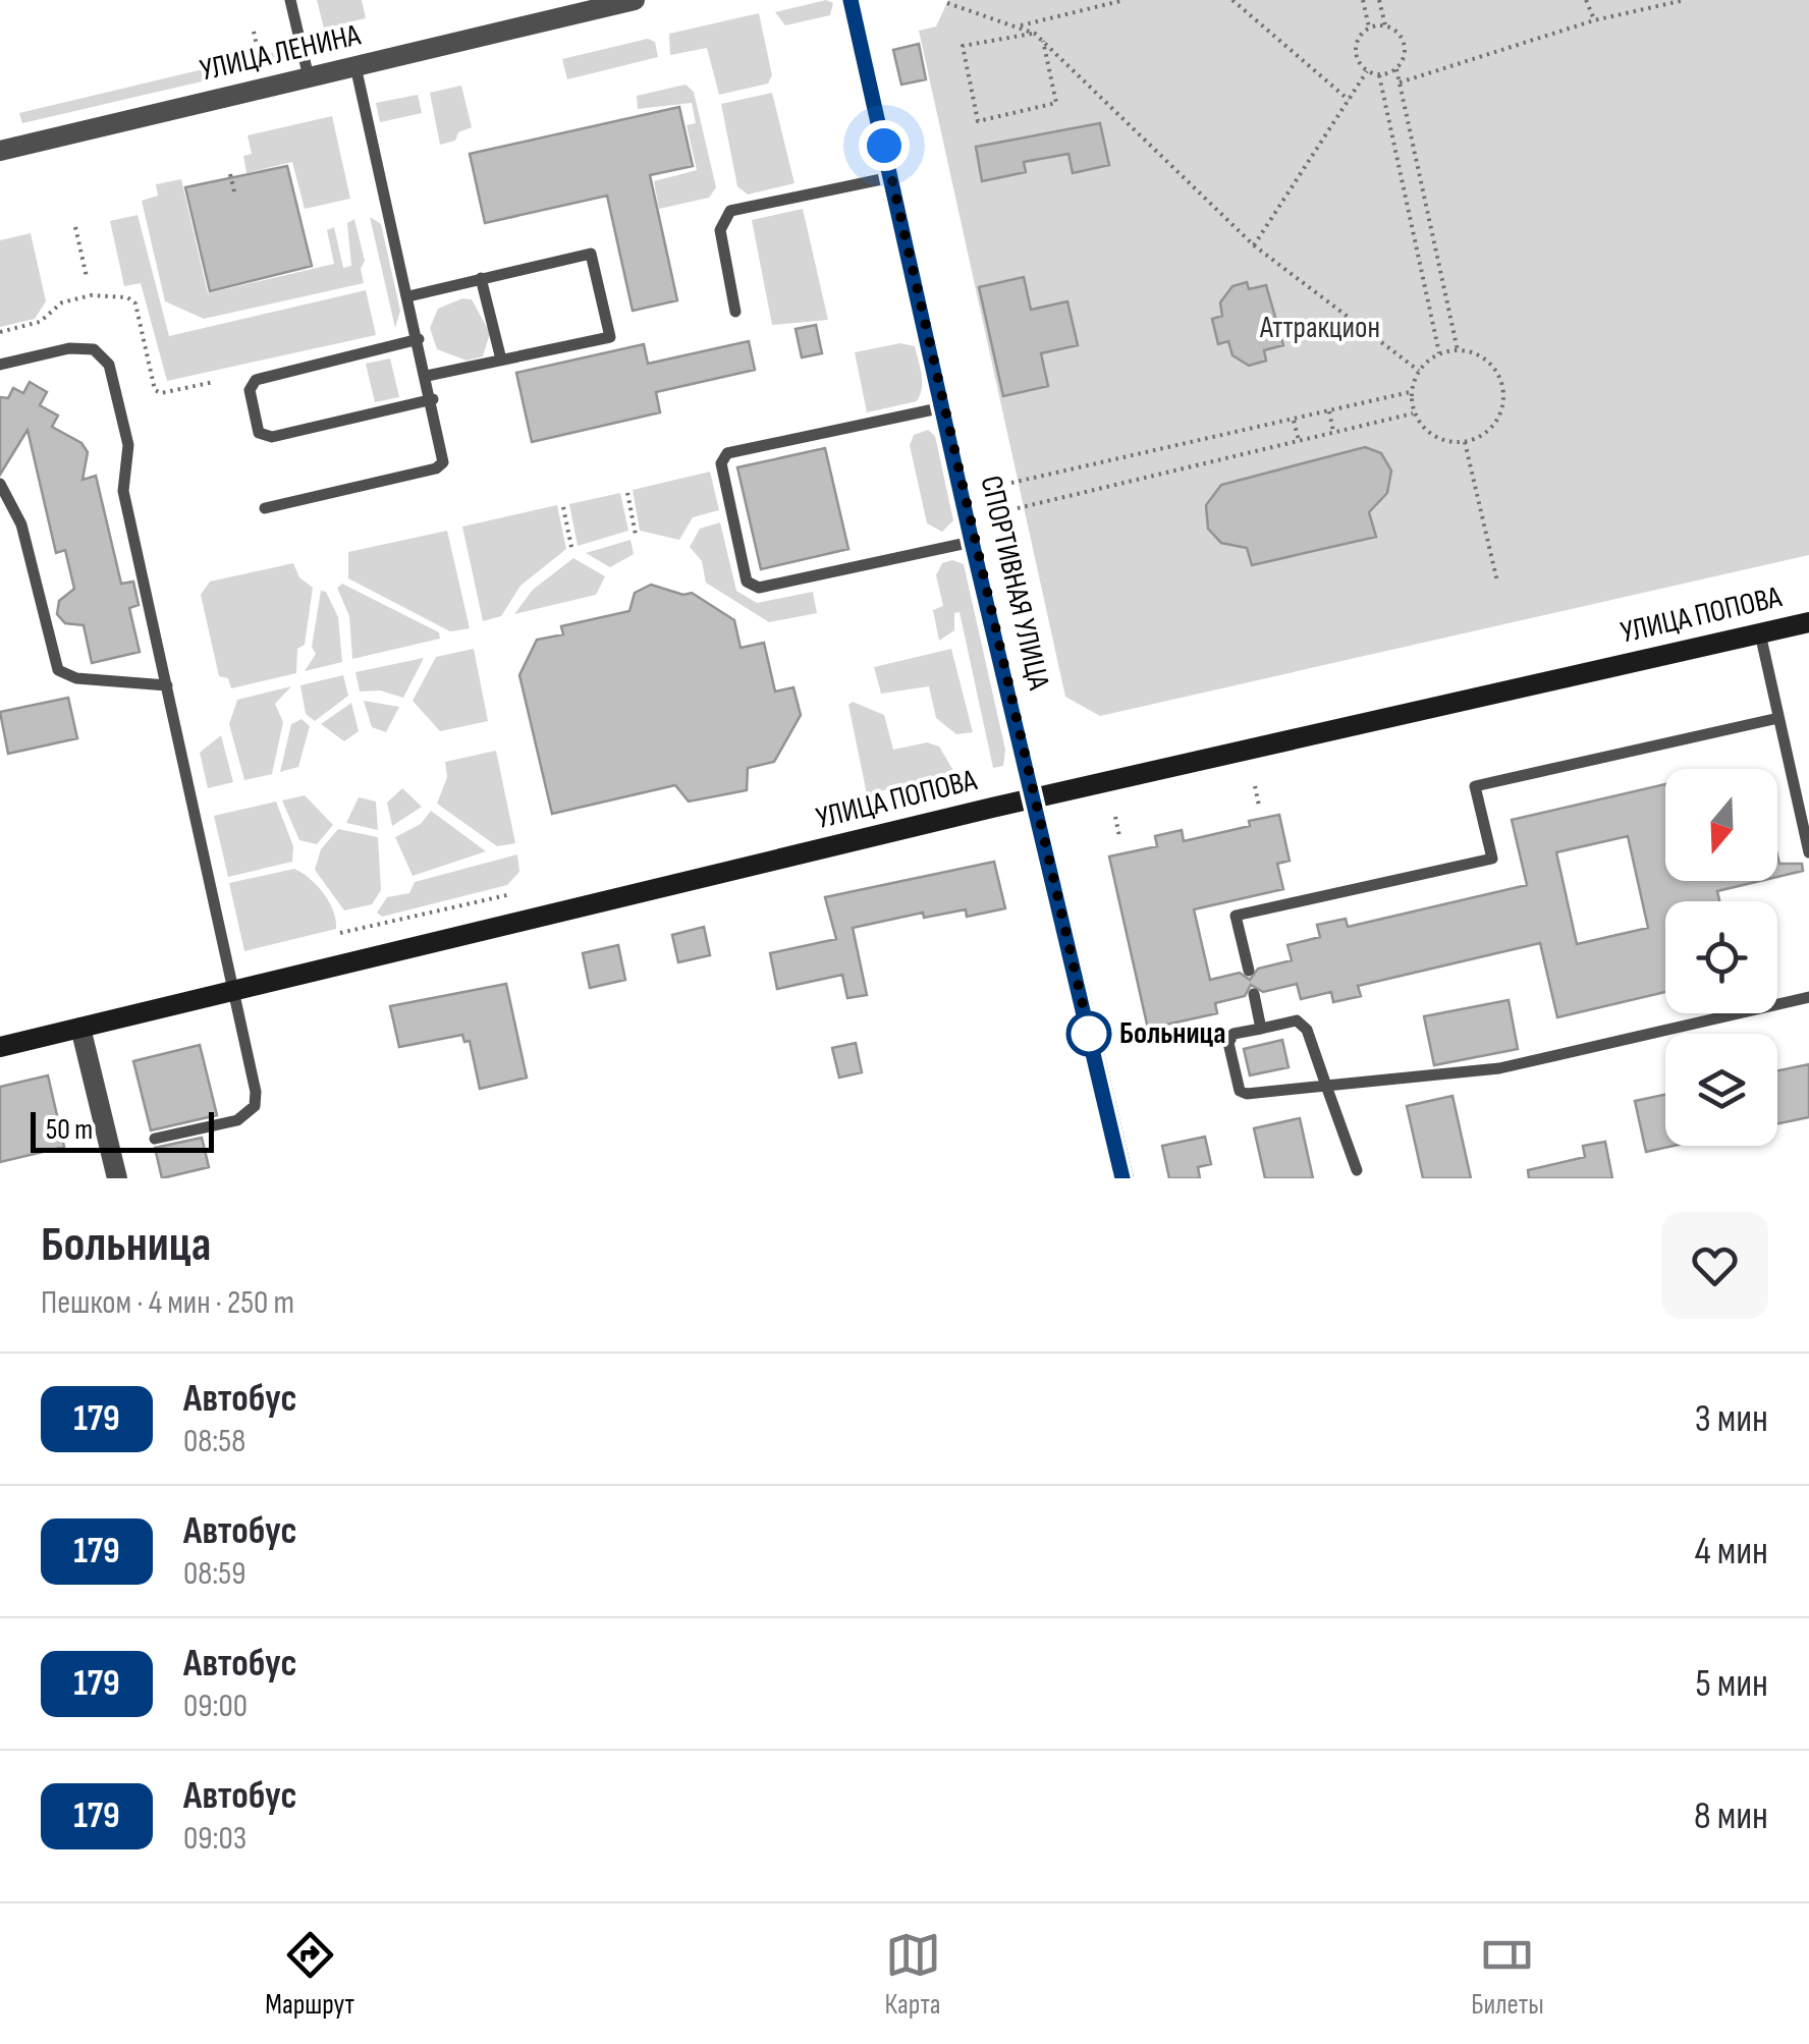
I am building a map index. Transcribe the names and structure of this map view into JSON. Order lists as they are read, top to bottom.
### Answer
{
  "streets": {
    "street": ["УЛИЦА ЛЕНИНА", "СПОРТИВНАЯ УЛИЦА", "УЛИЦА ПОПОВА"]
  },
  "crossings": [
    ["СПОРТИВНАЯ УЛИЦА", "УЛИЦА ПОПОВА"]
  ],
  "parks": ["Аттракцион"],
  "places": ["Больница"],
  "lines": ["bus line 179"],
  "scale_bar": "50 m",
  "north": "bottom",
  "page": {
    "scale": "50 m",
    "heading": ["Больница", "Пешком · 4 мин · 250 m"],
    "list": [
      {
        "mark": "179",
        "name": "Автобус",
        "note": "08:58",
        "value": "3 мин"
      },
      {
        "mark": "179",
        "name": "Автобус",
        "note": "08:59",
        "value": "4 мин"
      },
      {
        "mark": "179",
        "name": "Автобус",
        "note": "09:00",
        "value": "5 мин"
      },
      {
        "mark": "179",
        "name": "Автобус",
        "note": "09:03",
        "value": "8 мин"
      }
    ],
    "tabs": ["Маршрут", "Карта", "Билеты"]
  }
}
